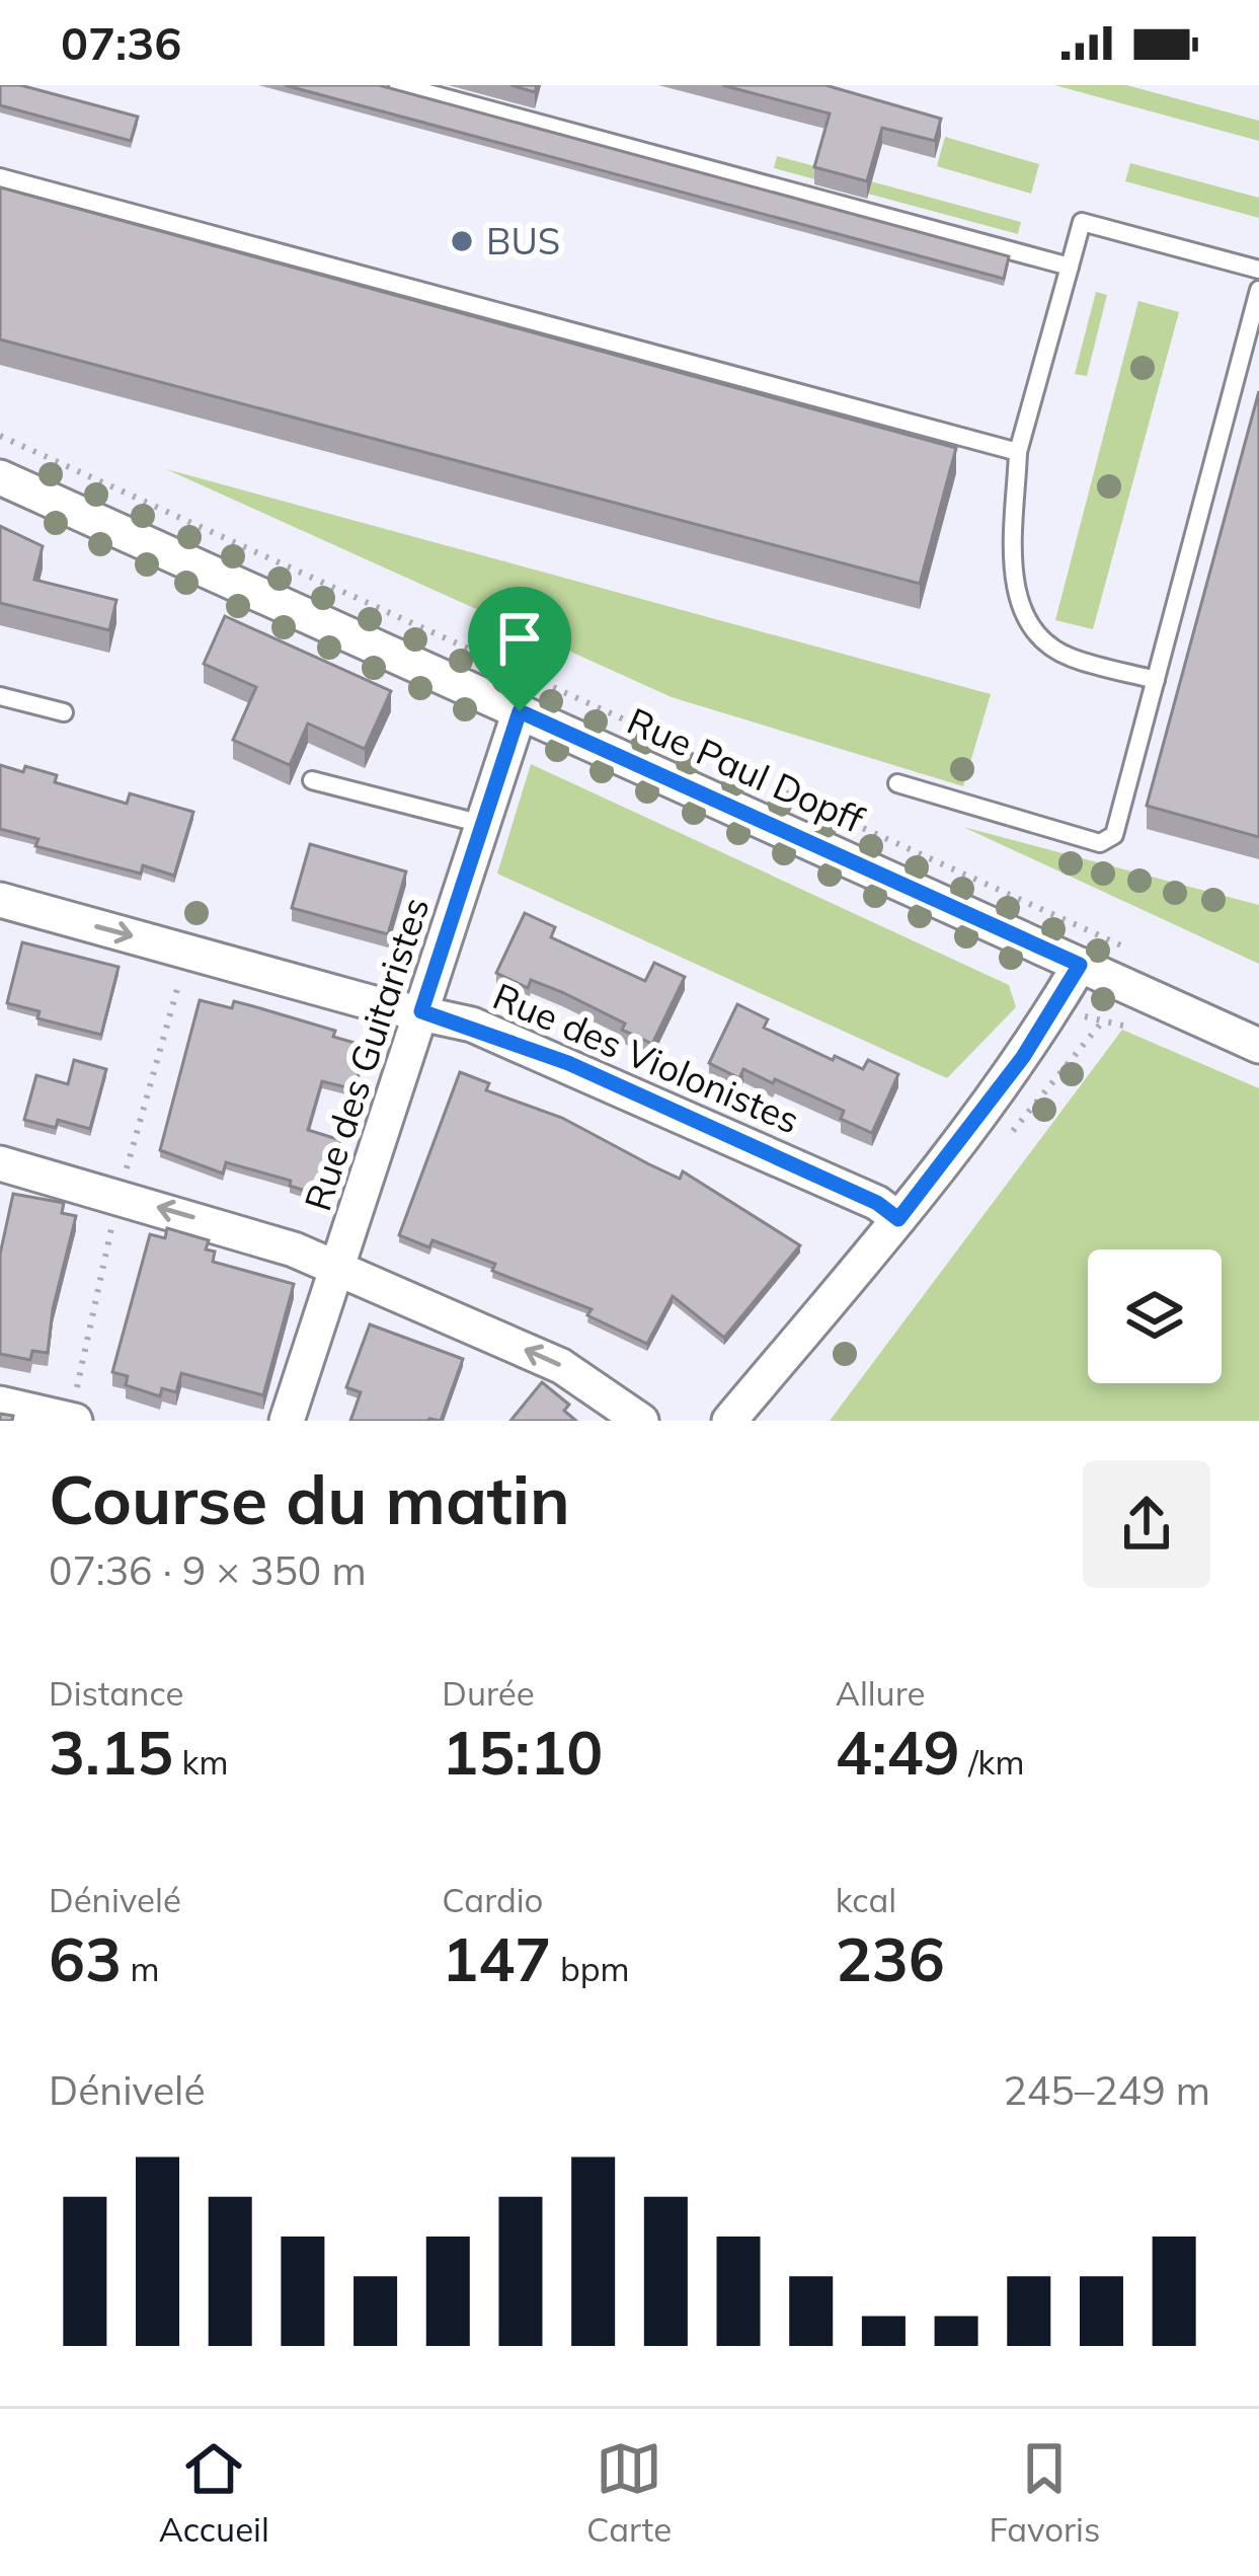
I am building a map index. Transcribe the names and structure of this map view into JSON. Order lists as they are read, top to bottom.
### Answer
{
  "streets": {
    "street": ["Rue Paul Dopff", "Rue des Guitaristes", "Rue des Violonistes"]
  },
  "crossings": [
    ["Rue Paul Dopff", "Rue des Guitaristes"],
    ["Rue des Guitaristes", "Rue des Violonistes"]
  ],
  "places": ["BUS"],
  "page": {
    "status": "07:36",
    "heading": ["Course du matin", "07:36 · 9 × 350 m"],
    "stats": [
      ["Distance", "3.15 km"],
      ["Durée", "15:10"],
      ["Allure", "4:49 /km"],
      ["Dénivelé", "63 m"],
      ["Cardio", "147 bpm"],
      ["kcal", "236"]
    ],
    "chart": ["Dénivelé", "245–249 m"],
    "tabs": ["Accueil", "Carte", "Favoris"]
  }
}
